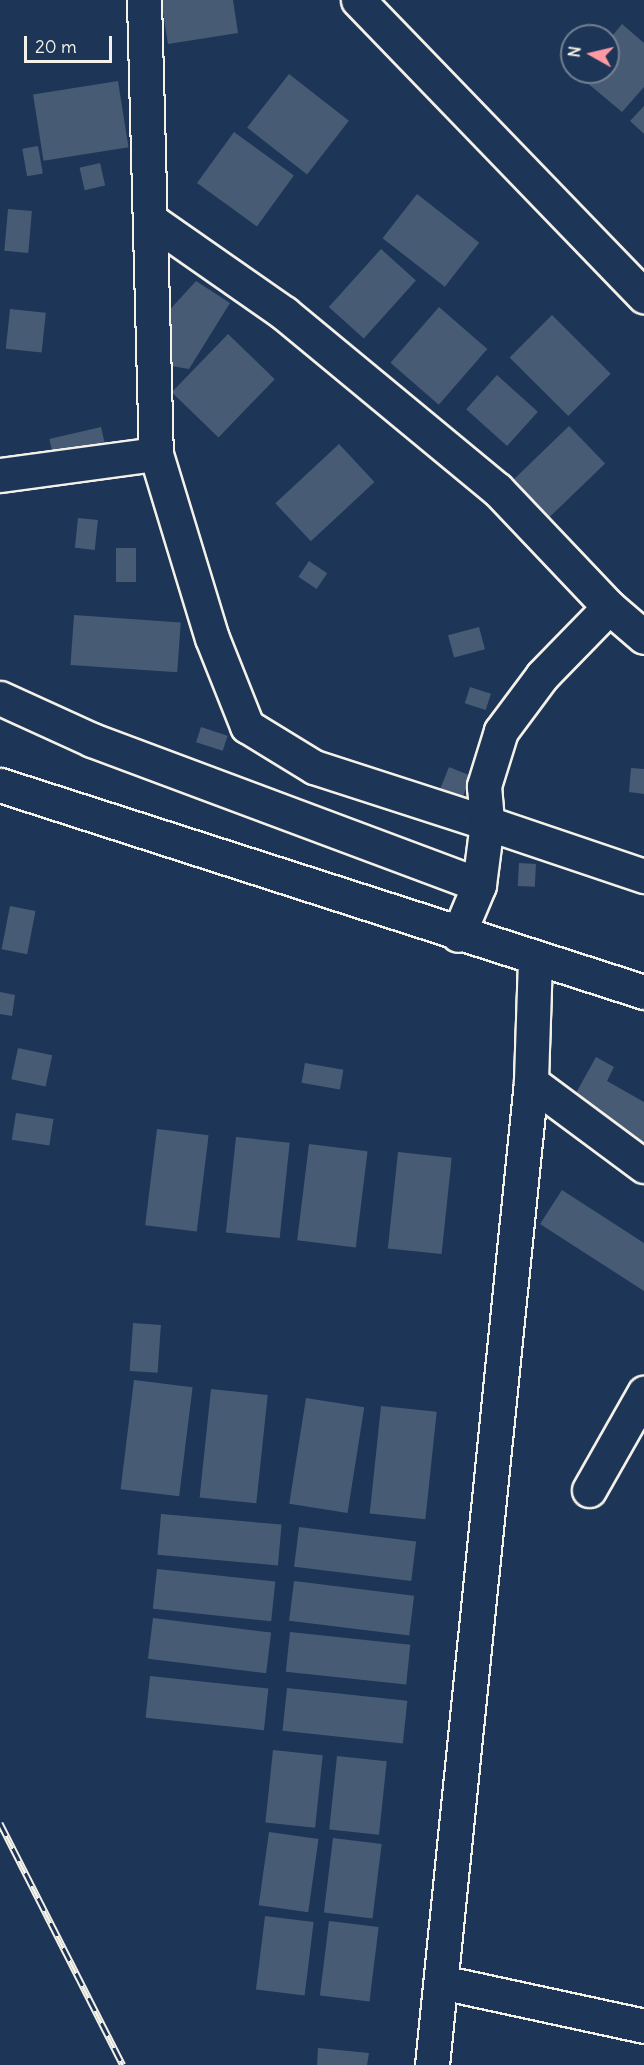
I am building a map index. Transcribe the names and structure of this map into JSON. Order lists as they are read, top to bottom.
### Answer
{
  "scale_bar": "20 m",
  "north": "left"
}
